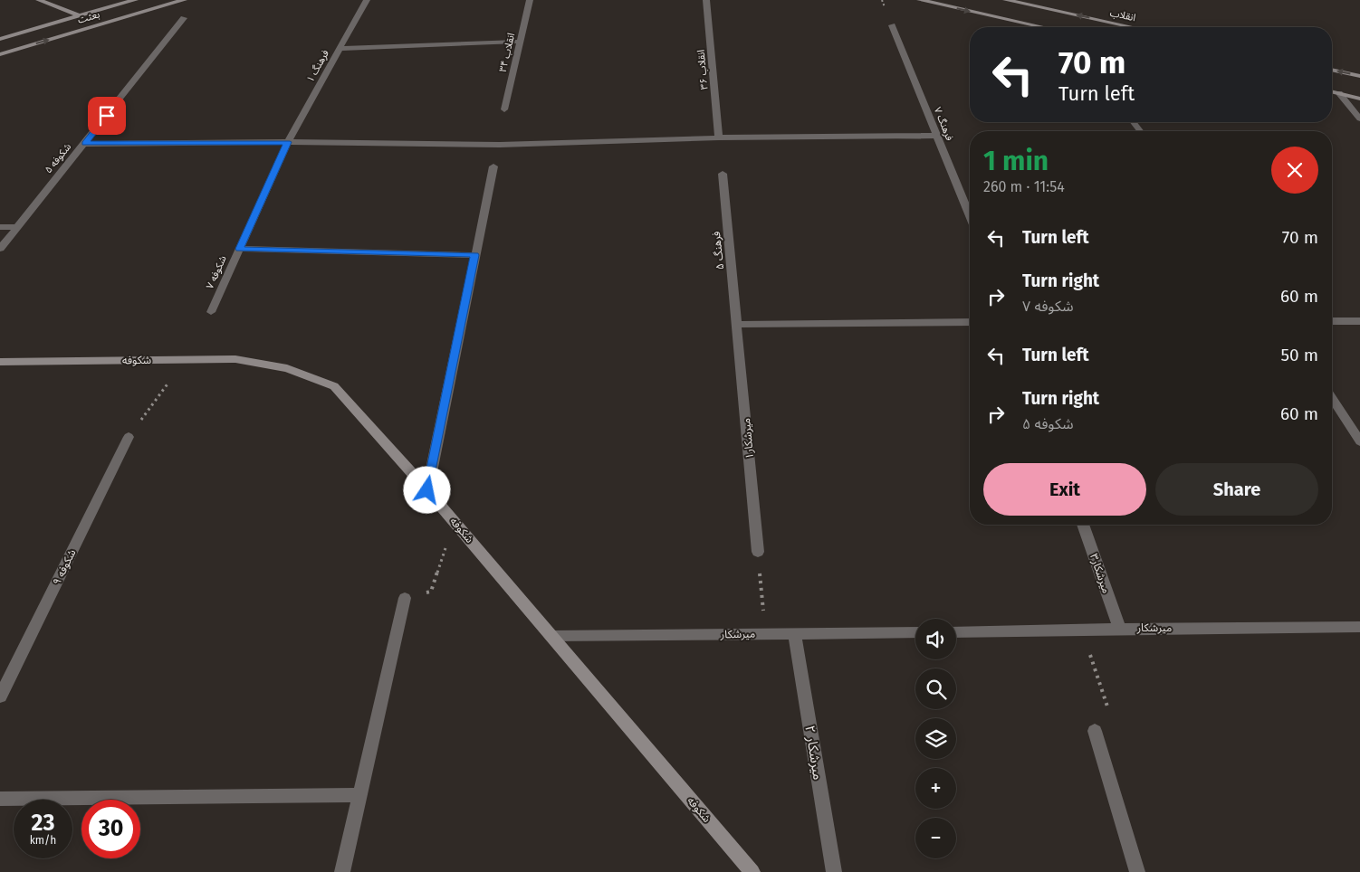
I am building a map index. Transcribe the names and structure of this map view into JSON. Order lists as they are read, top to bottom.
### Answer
{
  "streets": {
    "main road": ["انقلاب", "بعثت", "شکوفه"],
    "street": [
      "انقلاب ۳۴",
      "فرهنگ ۱",
      "انقلاب ۳۶",
      "فرهنگ ۷",
      "شکوفه ۵",
      "فرهنگ ۵",
      "شکوفه ۷",
      "میرشکار۱",
      "شکوفه ۹",
      "میرشکار۳",
      "میرشکار",
      "میرشکار ۲"
    ]
  },
  "crossings": [
    ["فرهنگ ۱", "شکوفه ۷"],
    ["فرهنگ ۵", "میرشکار۱"],
    ["شکوفه", "میرشکار"],
    ["میرشکار۳", "میرشکار"],
    ["میرشکار", "میرشکار ۲"]
  ],
  "page": {
    "turn": ["70 m", "Turn left"],
    "heading": ["1 min", "260 m · 11:54"],
    "list": [
      {
        "name": "Turn left",
        "value": "70 m"
      },
      {
        "name": "Turn right",
        "note": "شکوفه ۷",
        "value": "60 m"
      },
      {
        "name": "Turn left",
        "value": "50 m"
      },
      {
        "name": "Turn right",
        "note": "شکوفه ۵",
        "value": "60 m"
      }
    ],
    "buttons": ["Exit", "Share"],
    "map_buttons": ["+", "−"],
    "speed": "23 km/h",
    "limit": "30"
  }
}
